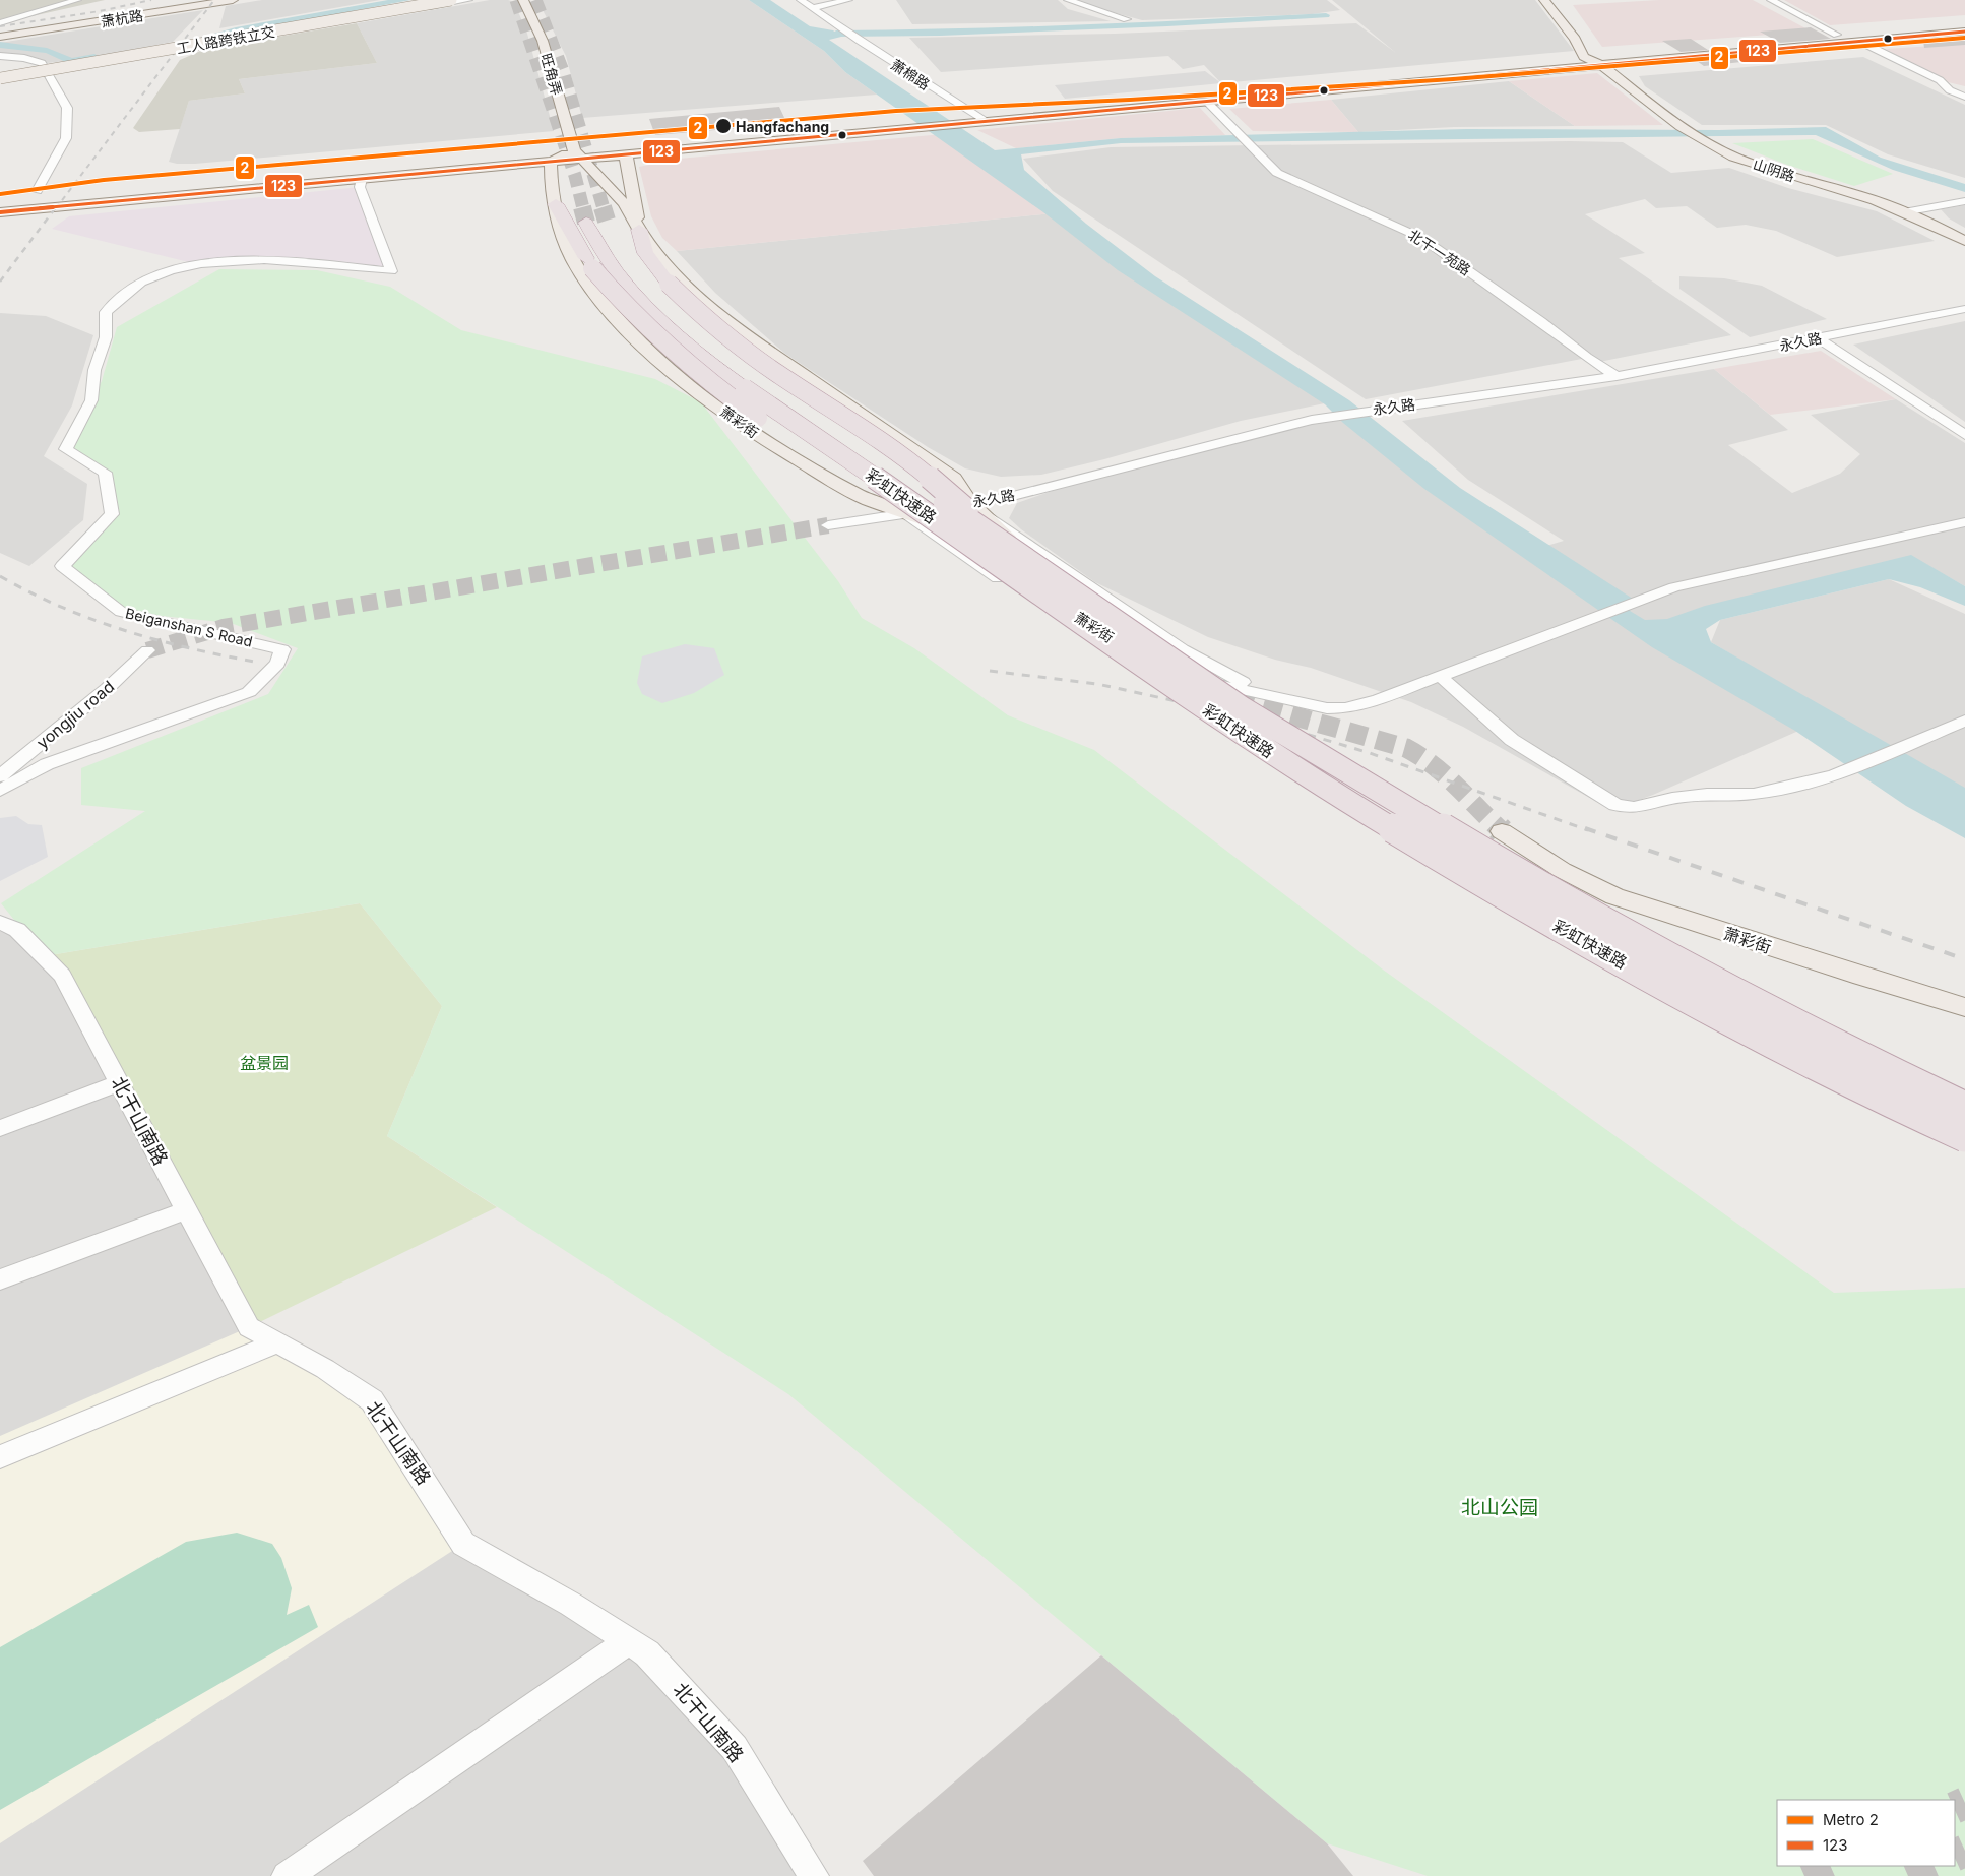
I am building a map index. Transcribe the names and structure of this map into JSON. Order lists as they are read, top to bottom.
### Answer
{
  "streets": {
    "highway": ["彩虹快速路"],
    "main road": [
      "萧杭路",
      "工人路跨铁立交",
      "旺角弄",
      "山阴路",
      "萧彩街"
    ],
    "street": [
      "萧棉路",
      "北干一苑路",
      "永久路",
      "Beiganshan S Road",
      "yongjiu road",
      "北干山南路"
    ]
  },
  "crossings": [
    ["旺角弄", "萧彩街"],
    ["北干一苑路", "永久路"],
    ["永久路", "萧彩街"]
  ],
  "parks": ["盆景园", "北山公园"],
  "places": ["Hangfachang"],
  "lines": ["transit line 123", "metro line 2"],
  "legend": ["Metro 2", "123"]
}
